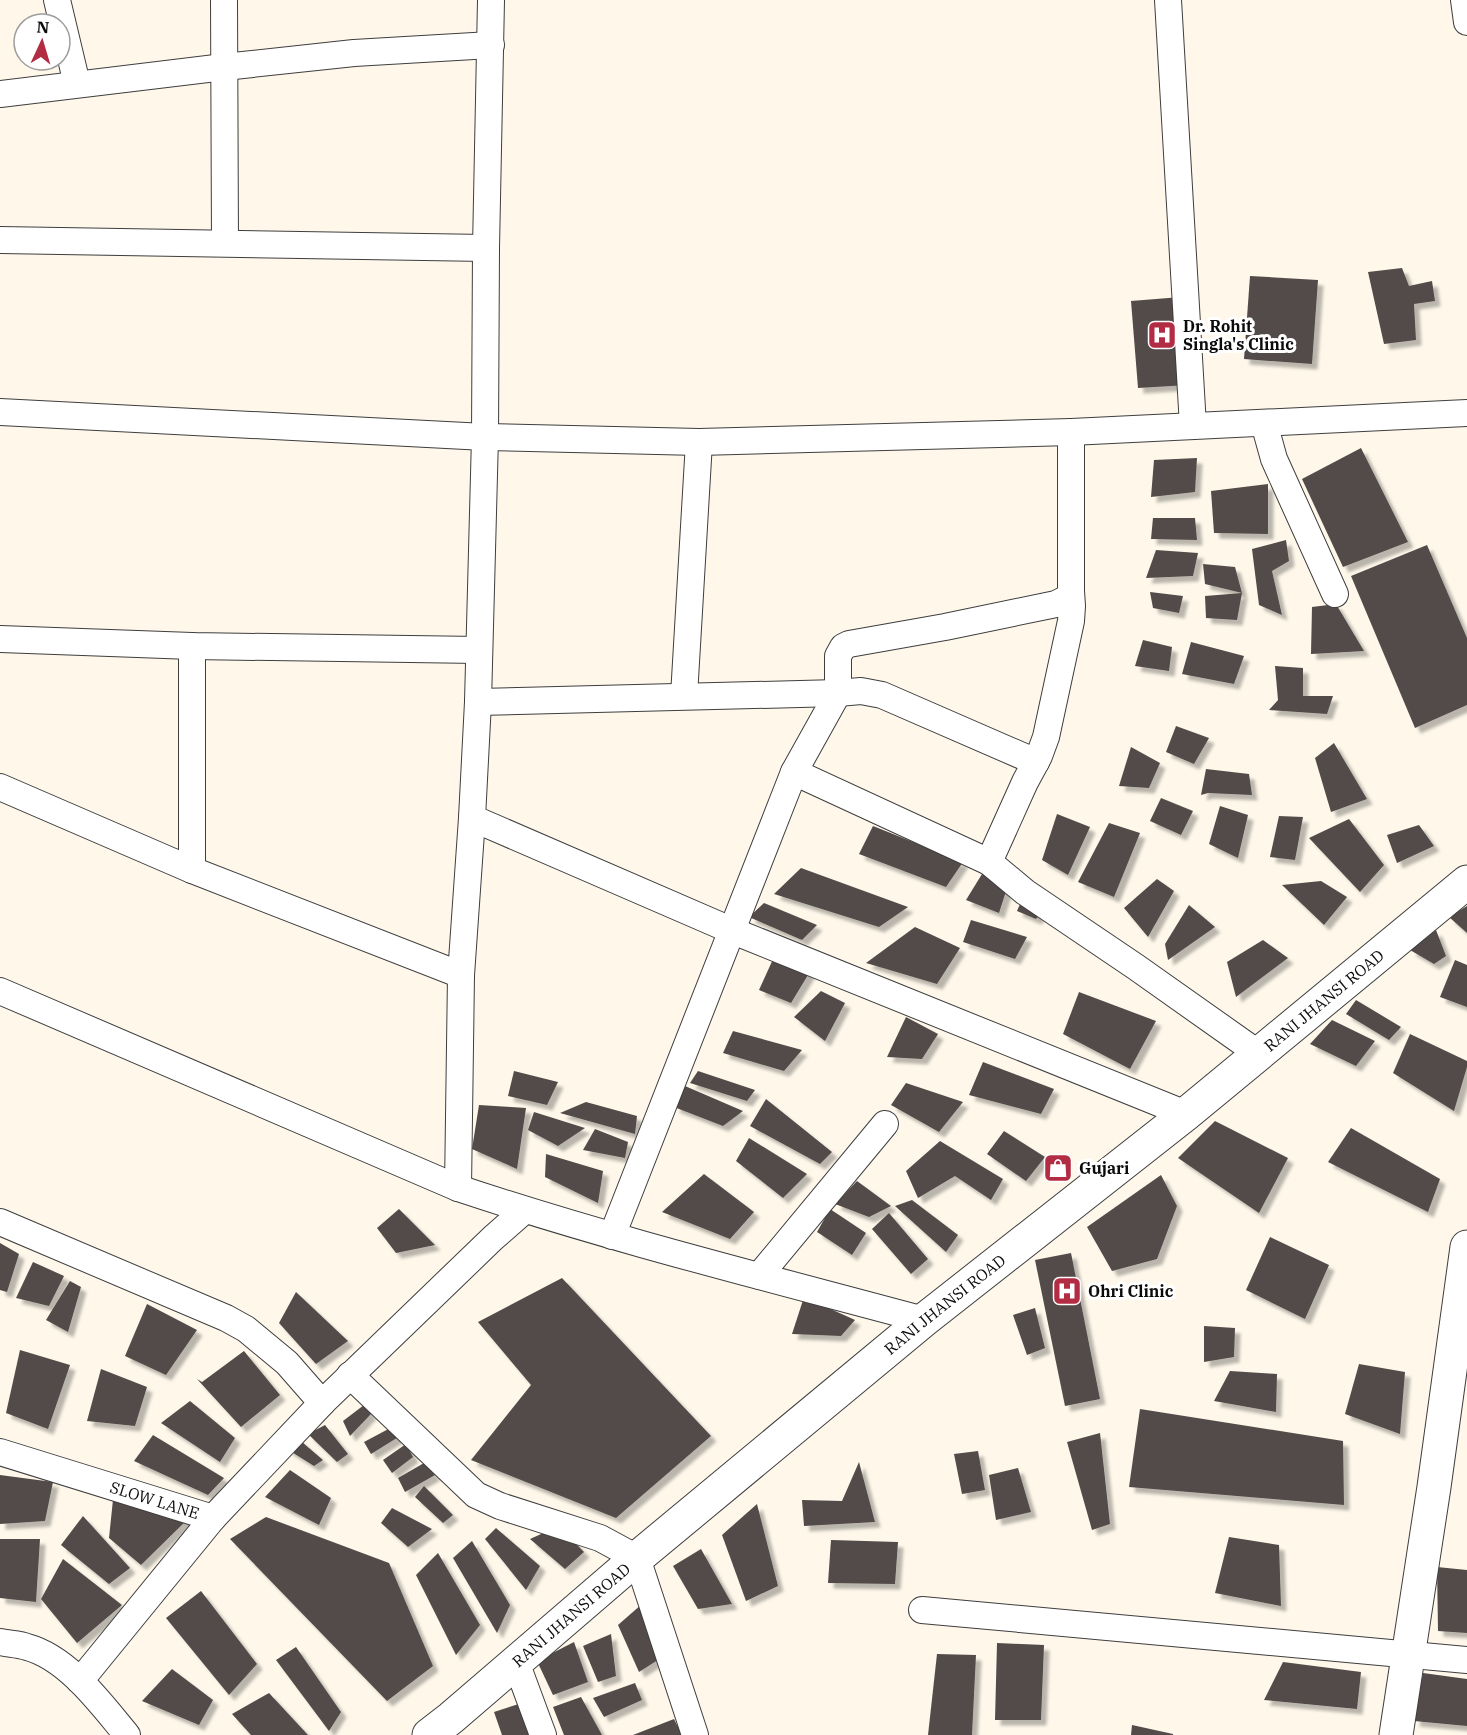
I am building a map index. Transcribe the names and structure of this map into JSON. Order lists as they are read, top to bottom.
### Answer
{
  "streets": {
    "street": ["RANI JHANSI ROAD", "SLOW LANE"]
  },
  "places": {
    "hospital": ["Dr. Rohit Singla's Clinic", "Ohri Clinic"],
    "shop": ["Gujari"]
  },
  "north": "top"
}
